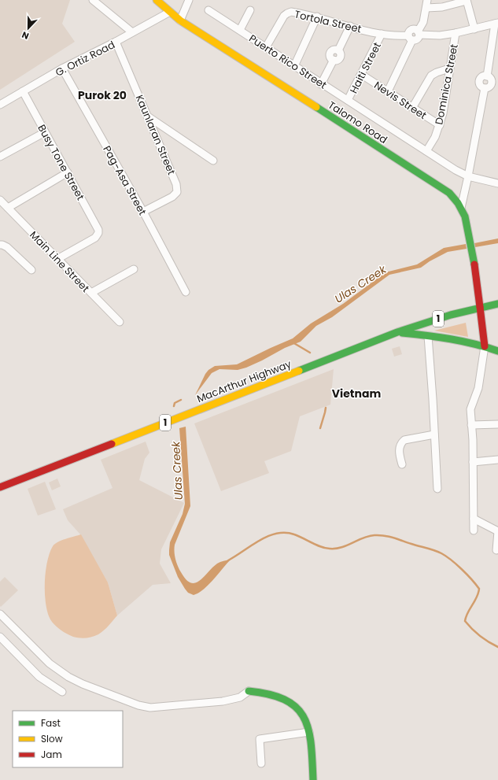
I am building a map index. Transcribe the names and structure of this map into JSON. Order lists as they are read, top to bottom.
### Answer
{
  "streets": {
    "main road": ["Talomo Road", "1", "MacArthur Highway"],
    "street": [
      "Tortola Street",
      "G. Ortiz Road",
      "Puerto Rico Street",
      "Haiti Street",
      "Dominica Street",
      "Nevis Street",
      "Kaunlaran Street",
      "Busy Tone Street",
      "Pag-Asa Street",
      "Main Line Street"
    ]
  },
  "crossings": [
    ["Tortola Street", "Puerto Rico Street"],
    ["Tortola Street", "Haiti Street"],
    ["G. Ortiz Road", "Talomo Road"],
    ["G. Ortiz Road", "Kaunlaran Street"],
    ["G. Ortiz Road", "Busy Tone Street"],
    ["G. Ortiz Road", "Pag-Asa Street"],
    ["Puerto Rico Street", "Haiti Street"],
    ["Puerto Rico Street", "Dominica Street"],
    ["Haiti Street", "Nevis Street"],
    ["Dominica Street", "Nevis Street"],
    ["Talomo Road", "MacArthur Highway"],
    ["Kaunlaran Street", "Pag-Asa Street"],
    ["Busy Tone Street", "Main Line Street"]
  ],
  "districts": ["Purok 20", "Vietnam"],
  "water": ["Ulas Creek"],
  "legend": ["Fast", "Slow", "Jam"],
  "north": "bottom"
}
